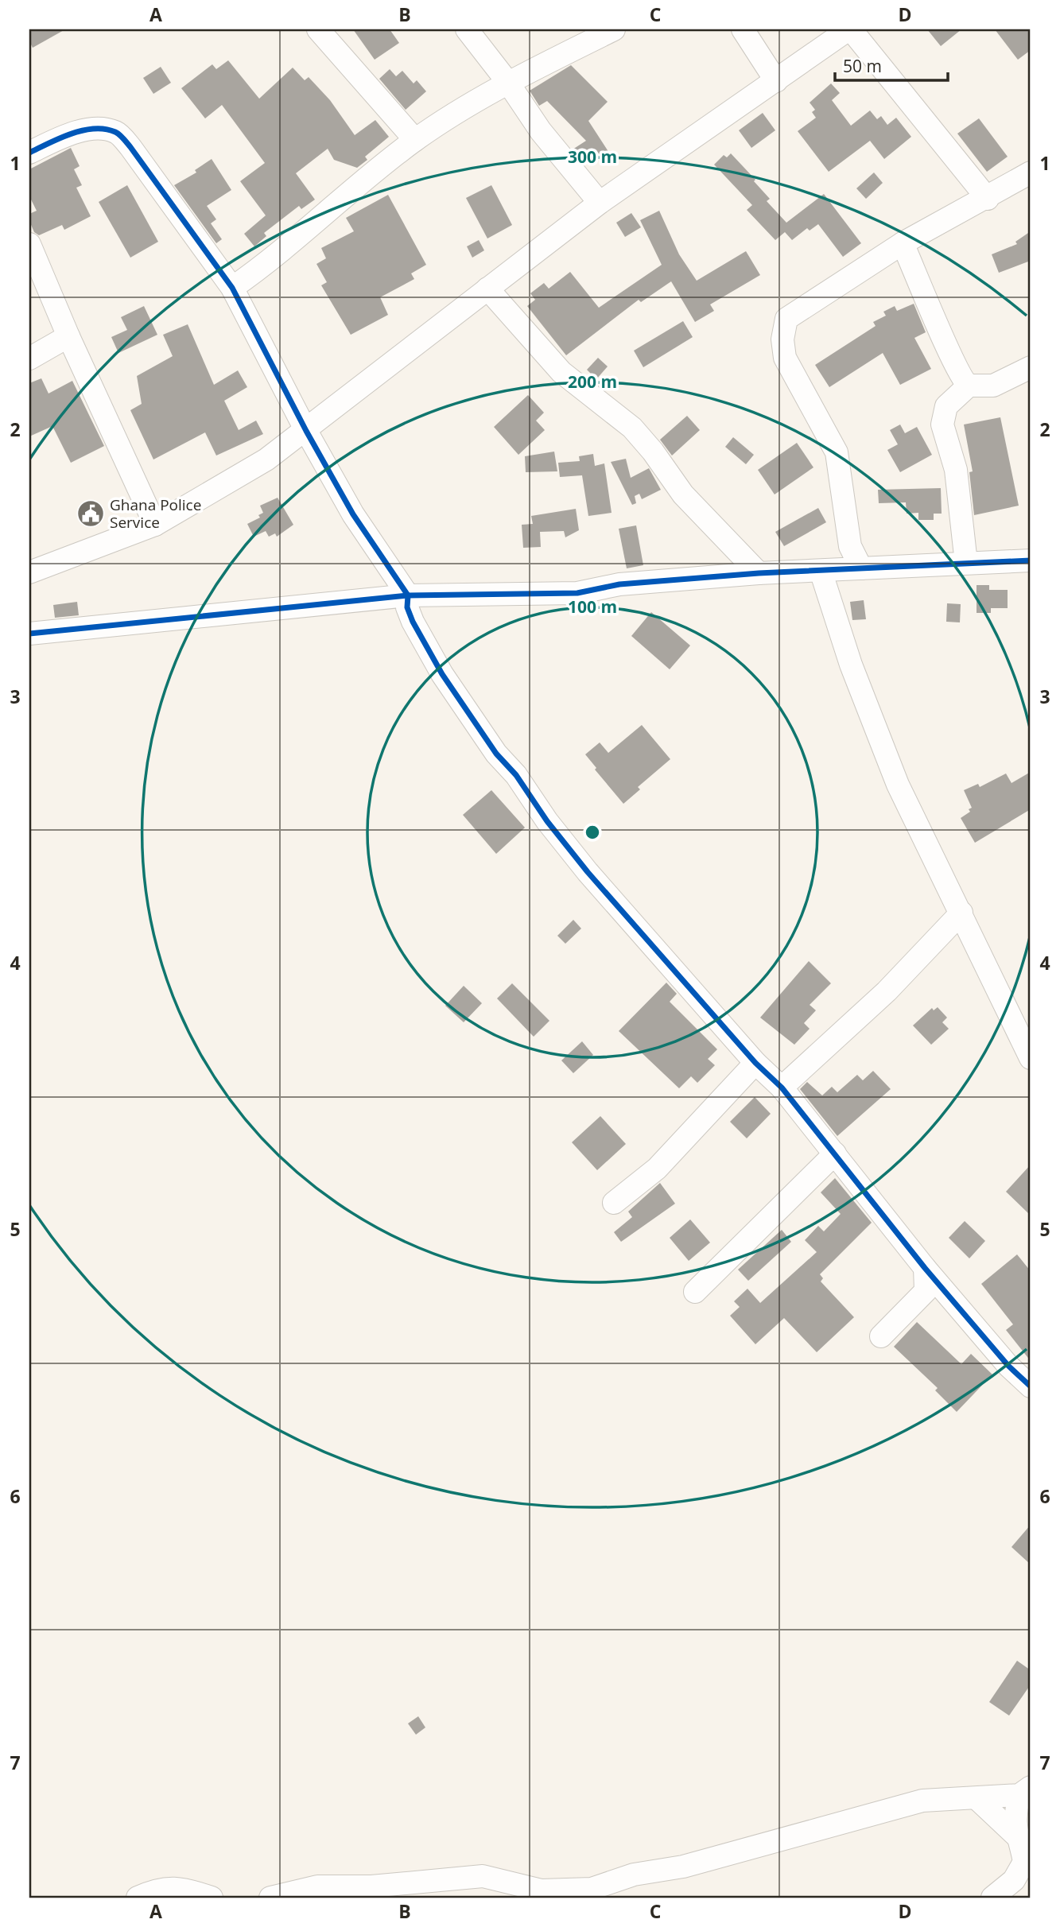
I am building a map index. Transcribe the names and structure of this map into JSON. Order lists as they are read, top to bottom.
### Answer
{
  "places": {
    "public building": ["Ghana Police Service"]
  },
  "scale_bar": "50 m",
  "grid": {
    "columns": [
      "A",
      "B",
      "C",
      "D"
    ],
    "rows": [
      "1",
      "2",
      "3",
      "4",
      "5",
      "6",
      "7"
    ]
  },
  "rings": ["300 m", "200 m", "100 m"]
}
